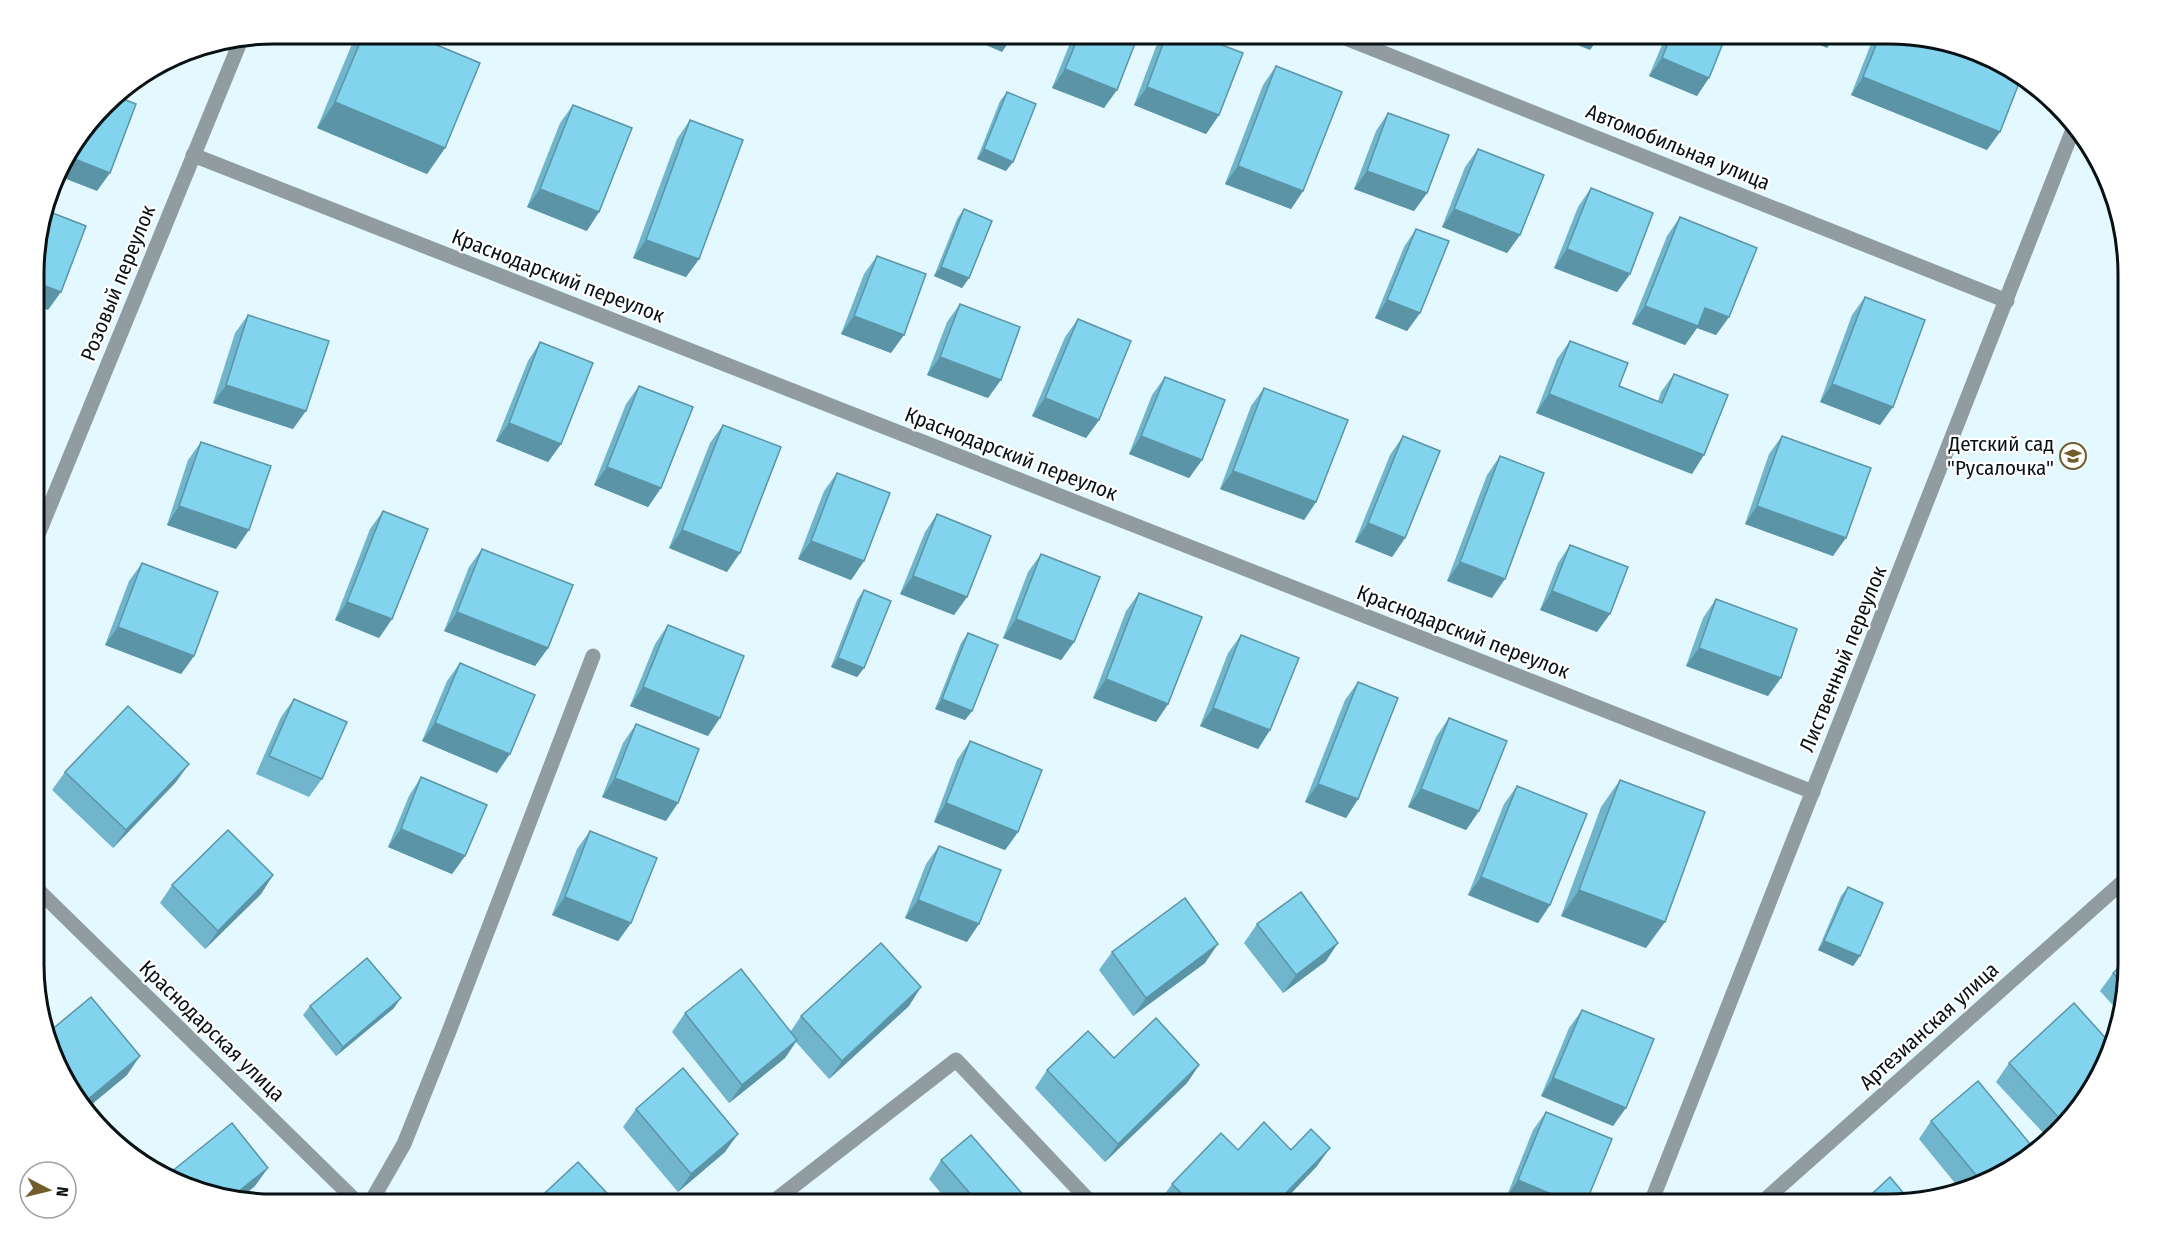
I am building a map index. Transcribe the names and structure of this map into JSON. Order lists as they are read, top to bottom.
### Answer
{
  "streets": {
    "street": [
      "Автомобильная улица",
      "Краснодарский переулок",
      "Розовый переулок",
      "Лиственный переулок",
      "Артезианская улица",
      "Краснодарская улица"
    ]
  },
  "crossings": [
    ["Автомобильная улица", "Лиственный переулок"],
    ["Краснодарский переулок", "Розовый переулок"],
    ["Краснодарский переулок", "Лиственный переулок"]
  ],
  "places": {
    "school or university": ["Детский сад \"Русалочка\""]
  },
  "north": "right"
}
